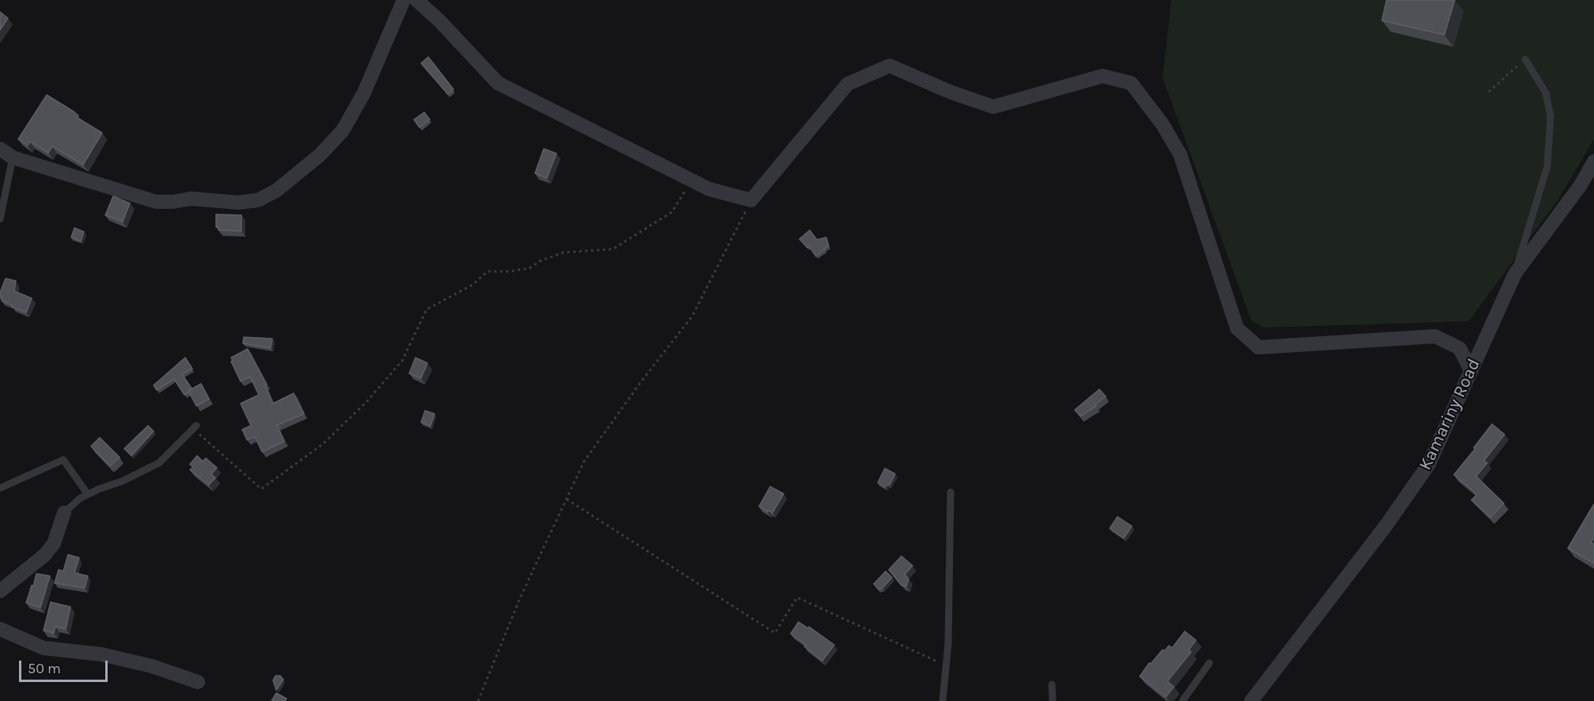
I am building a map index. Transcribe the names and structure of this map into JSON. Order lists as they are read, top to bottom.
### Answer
{
  "streets": {
    "street": ["Kamariny Road"]
  },
  "scale_bar": "50 m"
}
